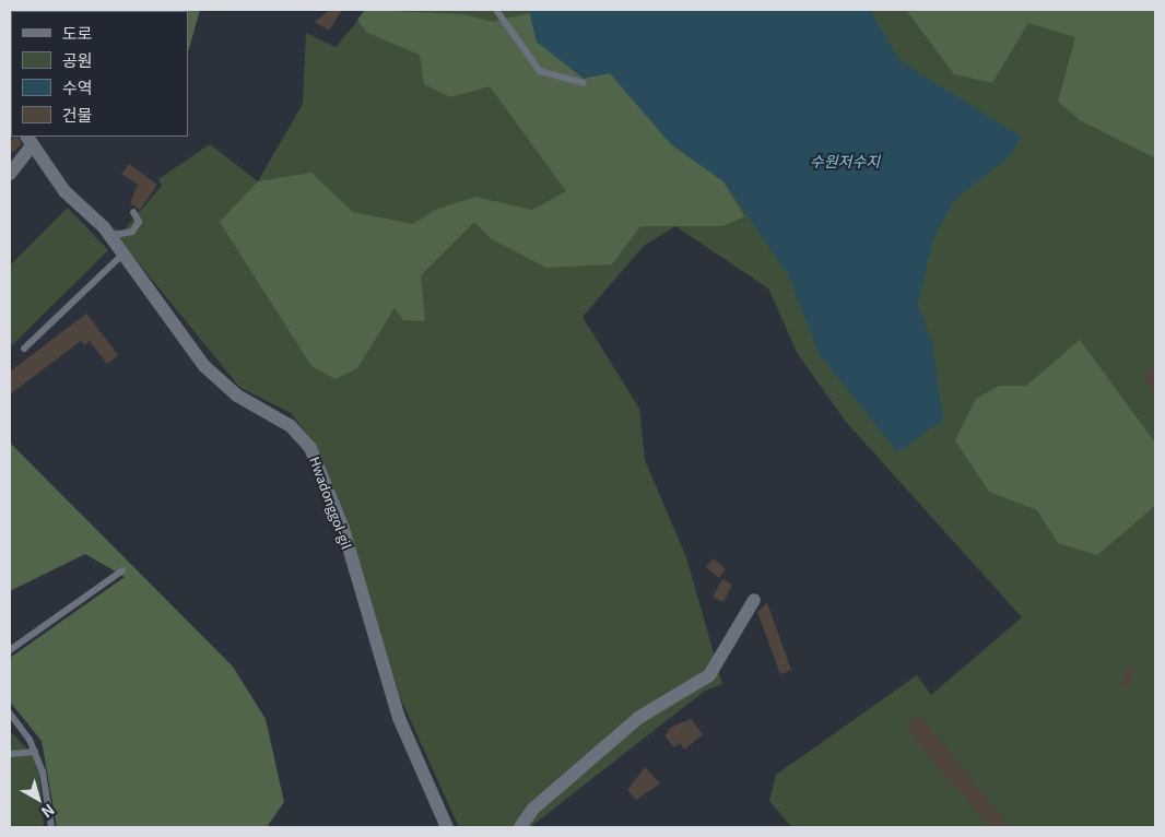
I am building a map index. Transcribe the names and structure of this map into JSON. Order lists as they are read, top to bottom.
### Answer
{
  "streets": {
    "street": ["Hwadonggol-gil"]
  },
  "water": ["수원저수지"],
  "legend": [
    "도로",
    "공원",
    "수역",
    "건물"
  ],
  "north": "bottom right"
}
